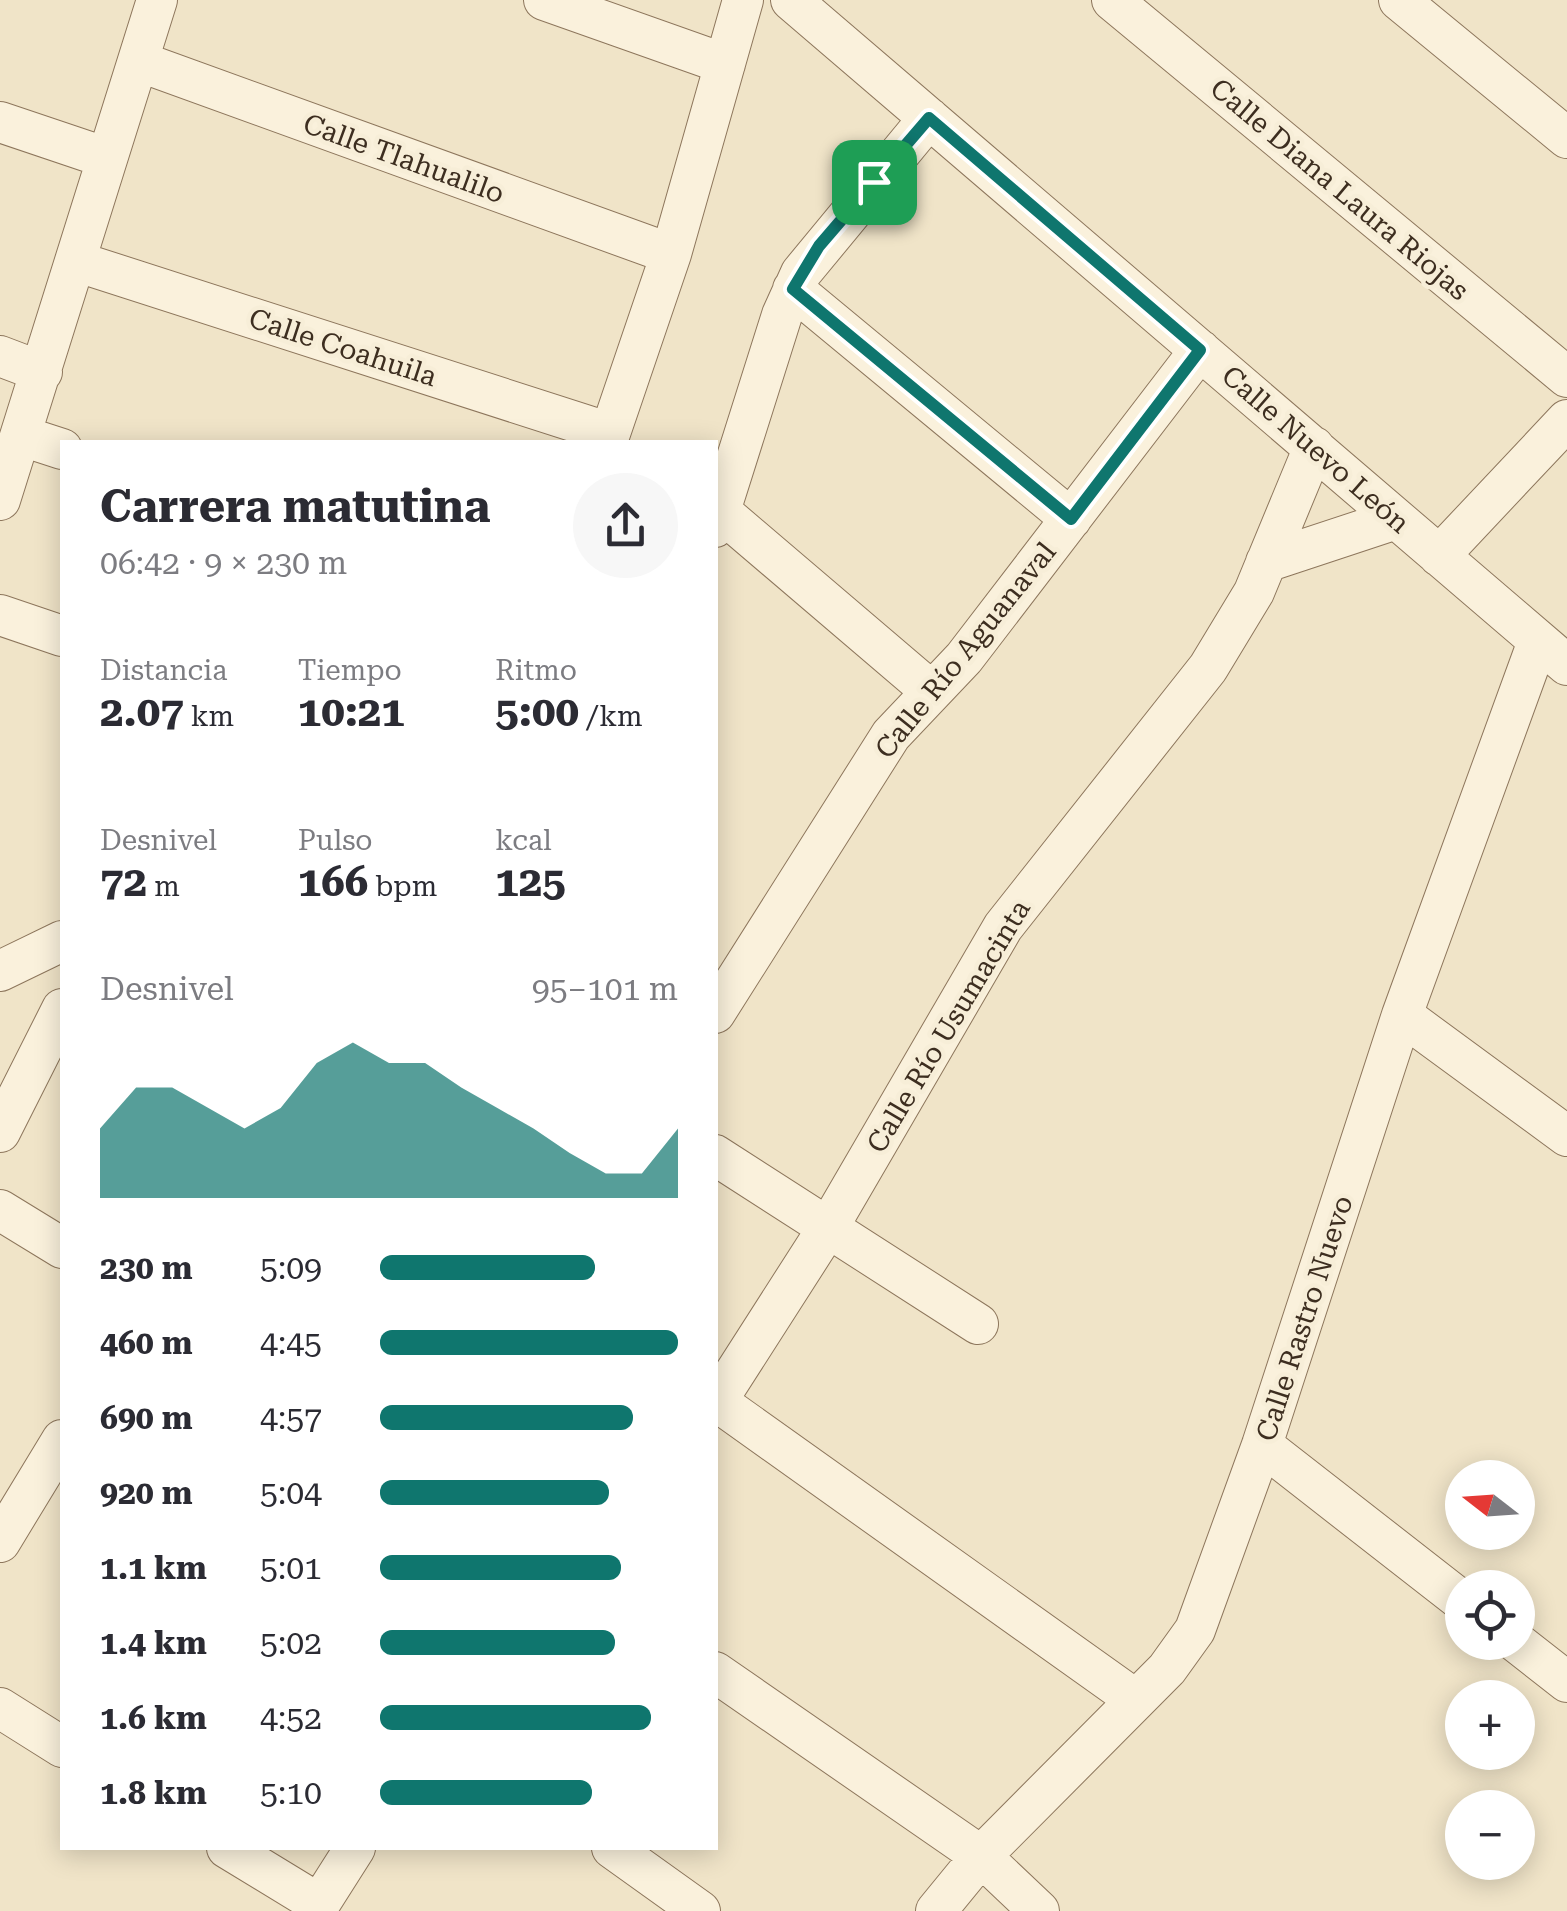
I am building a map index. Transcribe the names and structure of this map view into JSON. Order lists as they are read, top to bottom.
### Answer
{
  "streets": {
    "street": [
      "Calle Tlahualilo",
      "Calle Diana Laura Riojas",
      "Calle Coahuila",
      "Calle Nuevo León",
      "Calle Río Aguanaval",
      "Calle Río Usumacinta",
      "Calle Rastro Nuevo"
    ]
  },
  "crossings": [
    ["Calle Nuevo León", "Calle Río Aguanaval"],
    ["Calle Nuevo León", "Calle Río Usumacinta"],
    ["Calle Nuevo León", "Calle Rastro Nuevo"]
  ],
  "north": "left",
  "page": {
    "heading": ["Carrera matutina", "06:42 · 9 × 230 m"],
    "stats": [
      ["Distancia", "2.07 km"],
      ["Tiempo", "10:21"],
      ["Ritmo", "5:00 /km"],
      ["Desnivel", "72 m"],
      ["Pulso", "166 bpm"],
      ["kcal", "125"]
    ],
    "chart": ["Desnivel", "95–101 m"],
    "list": [
      {
        "name": "230 m",
        "note": "5:09"
      },
      {
        "name": "460 m",
        "note": "4:45"
      },
      {
        "name": "690 m",
        "note": "4:57"
      },
      {
        "name": "920 m",
        "note": "5:04"
      },
      {
        "name": "1.1 km",
        "note": "5:01"
      },
      {
        "name": "1.4 km",
        "note": "5:02"
      },
      {
        "name": "1.6 km",
        "note": "4:52"
      },
      {
        "name": "1.8 km",
        "note": "5:10"
      }
    ],
    "map_buttons": ["+", "−"]
  }
}
